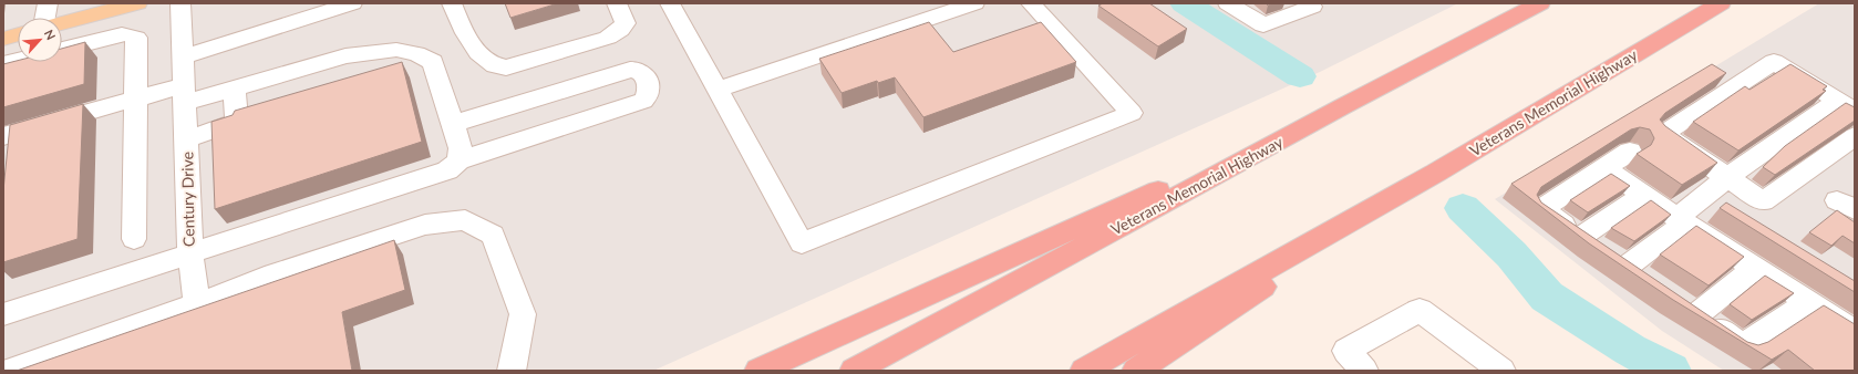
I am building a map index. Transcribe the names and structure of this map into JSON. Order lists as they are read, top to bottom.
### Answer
{
  "streets": {
    "highway": ["Veterans Memorial Highway"],
    "street": ["Century Drive"]
  },
  "north": "top right"
}
